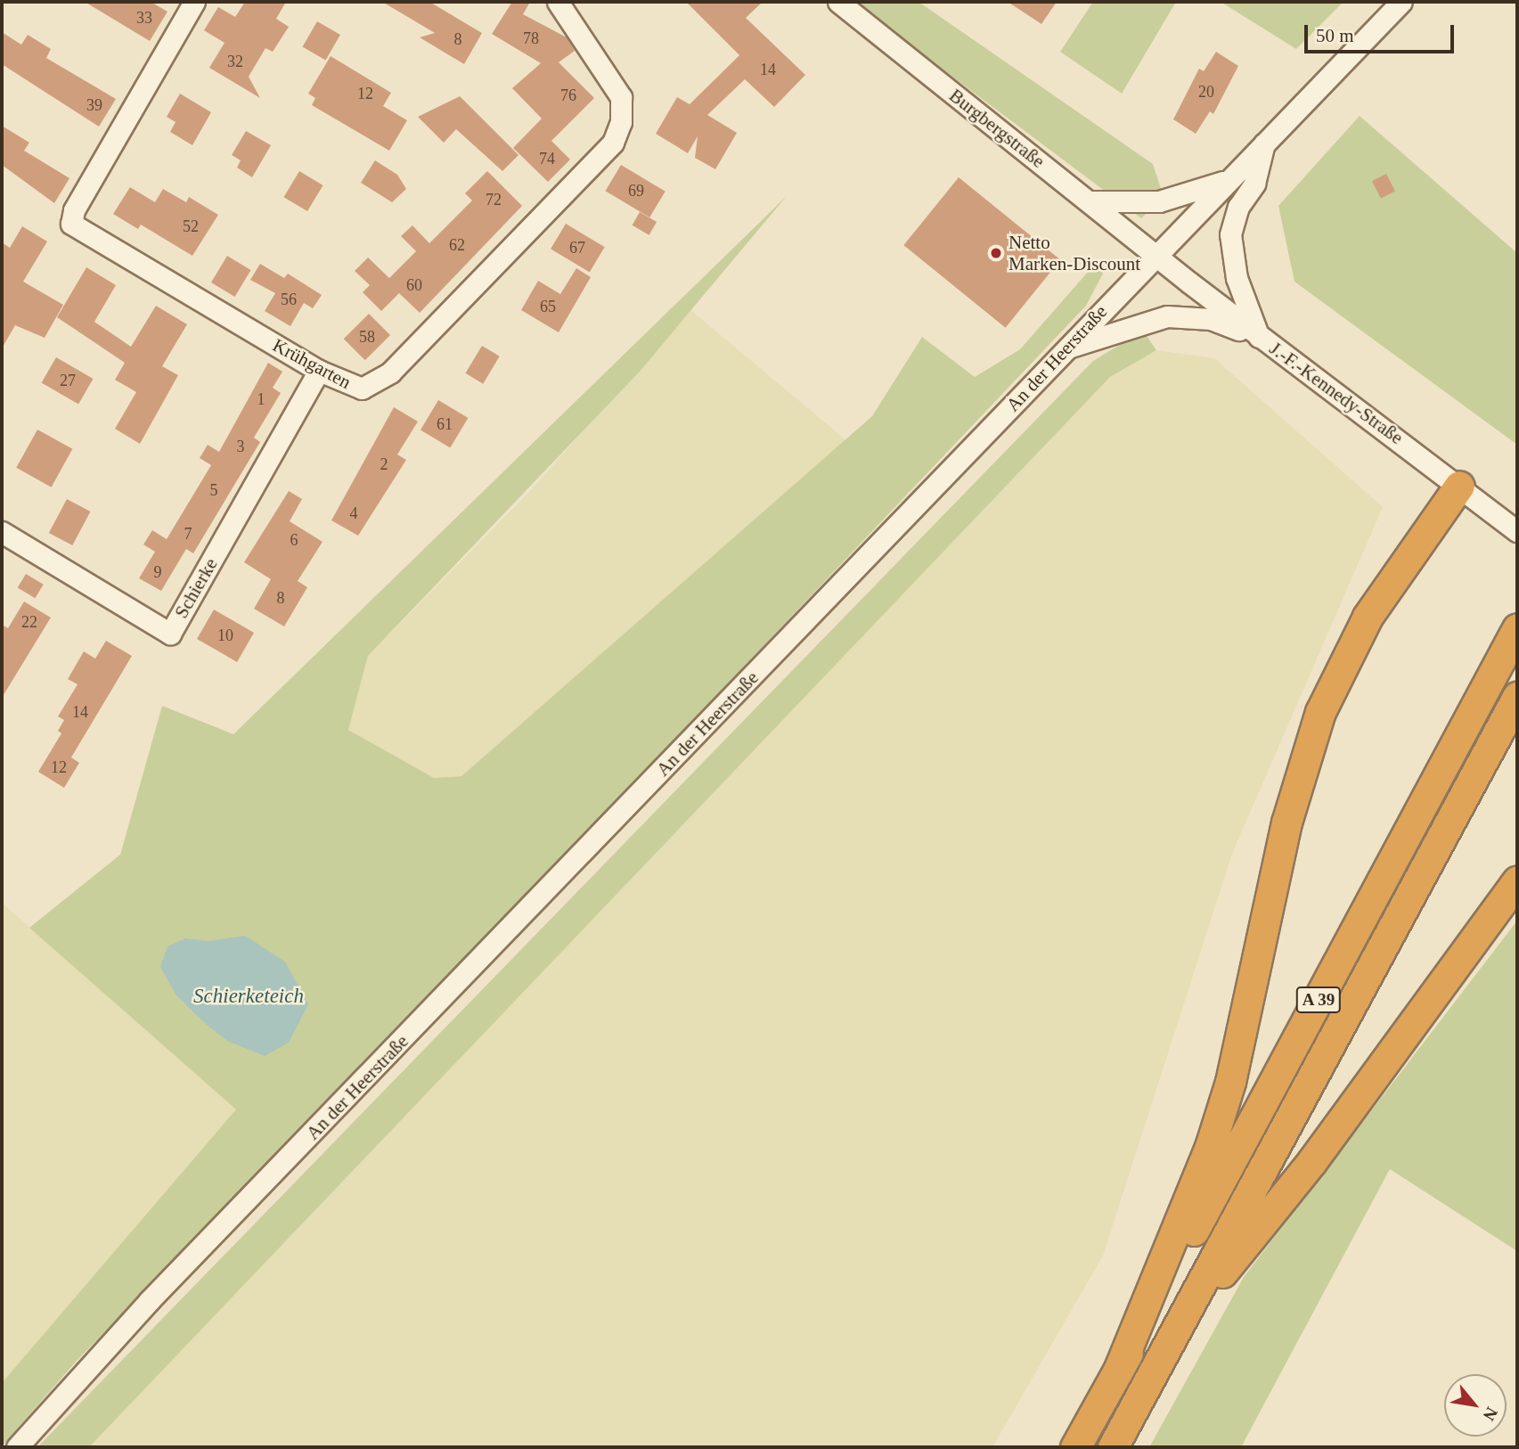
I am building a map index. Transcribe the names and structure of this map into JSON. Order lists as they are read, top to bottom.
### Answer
{
  "streets": {
    "highway": ["A 39"],
    "street": [
      "Burgbergstraße",
      "An der Heerstraße",
      "Krühgarten",
      "J.-F.-Kennedy-Straße",
      "Schierke"
    ]
  },
  "crossings": [
    ["Burgbergstraße", "An der Heerstraße"],
    ["Burgbergstraße", "J.-F.-Kennedy-Straße"],
    ["An der Heerstraße", "J.-F.-Kennedy-Straße"],
    ["Krühgarten", "Schierke"]
  ],
  "water": ["Schierketeich"],
  "places": ["Netto Marken-Discount"],
  "house_numbers": [
    "33",
    "78",
    "8",
    "32",
    "14",
    "20",
    "12",
    "76",
    "39",
    "74",
    "69",
    "72",
    "52",
    "62",
    "67",
    "60",
    "56",
    "65",
    "58",
    "27",
    "1",
    "61",
    "3",
    "2",
    "5",
    "4",
    "7",
    "6",
    "9",
    "8",
    "22",
    "10",
    "14",
    "12"
  ],
  "scale_bar": "50 m",
  "north": "bottom right"
}
